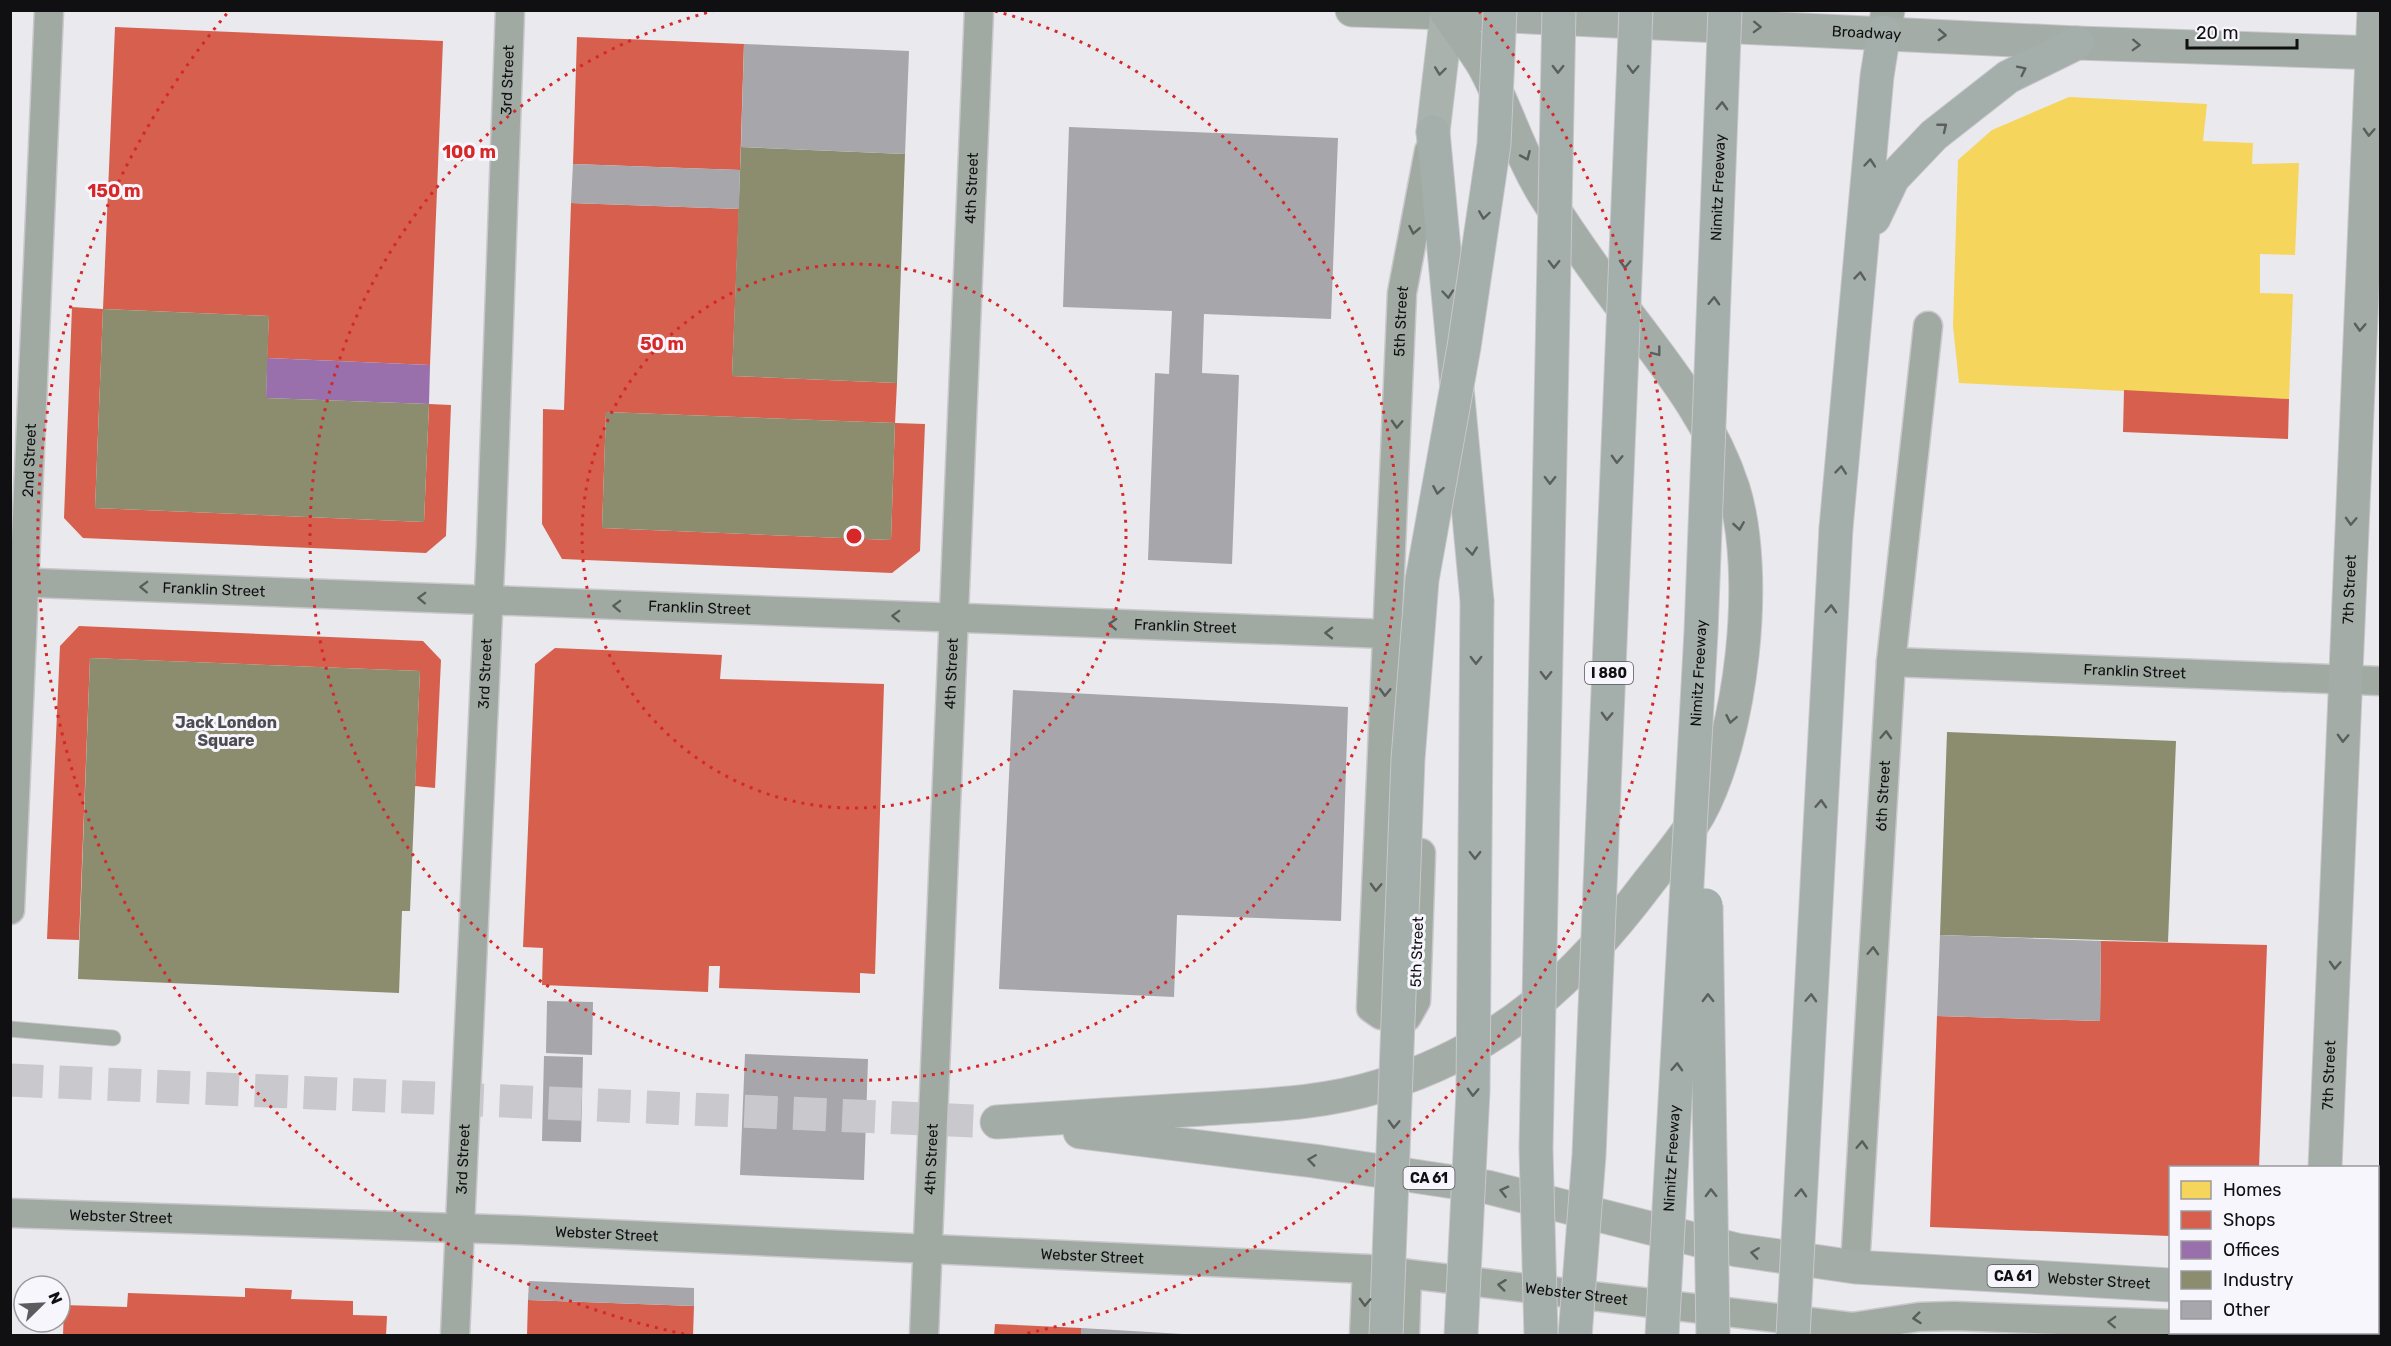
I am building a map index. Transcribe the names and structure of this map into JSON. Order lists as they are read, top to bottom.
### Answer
{
  "streets": {
    "highway": ["Nimitz Freeway", "I 880"],
    "main road": [
      "Broadway",
      "5th Street",
      "7th Street",
      "CA 61",
      "Webster Street"
    ],
    "street": [
      "3rd Street",
      "4th Street",
      "2nd Street",
      "Franklin Street",
      "6th Street"
    ]
  },
  "crossings": [
    ["Broadway", "5th Street"],
    ["Broadway", "7th Street"],
    ["Broadway", "Webster Street"],
    ["3rd Street", "Franklin Street"],
    ["3rd Street", "Webster Street"],
    ["4th Street", "Franklin Street"],
    ["4th Street", "Webster Street"],
    ["5th Street", "Franklin Street"],
    ["5th Street", "Webster Street"],
    ["2nd Street", "Franklin Street"],
    ["7th Street", "Franklin Street"],
    ["Franklin Street", "6th Street"],
    ["6th Street", "Webster Street"]
  ],
  "one_way": [
    "Broadway",
    "7th Street",
    "Franklin Street",
    "6th Street"
  ],
  "districts": ["Jack London Square"],
  "legend": [
    "Homes",
    "Shops",
    "Offices",
    "Industry",
    "Other"
  ],
  "scale_bar": "20 m",
  "north": "top right",
  "rings": ["100 m", "150 m", "50 m"]
}
